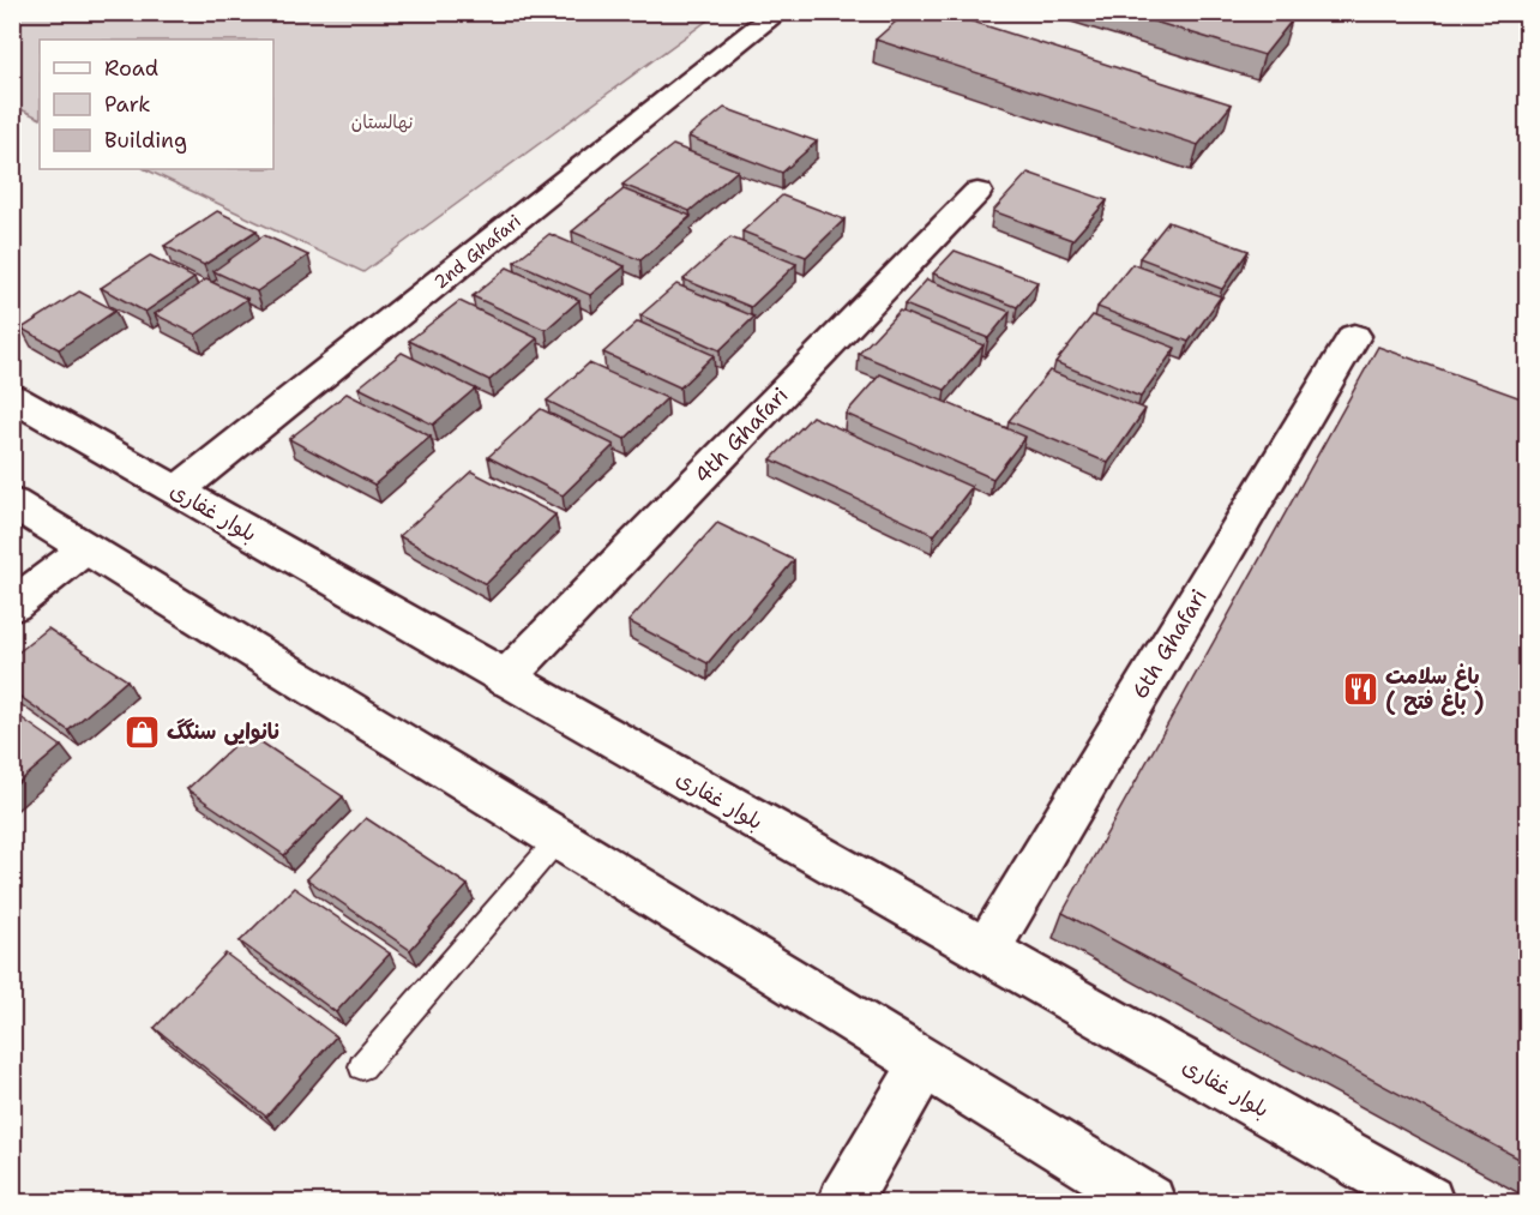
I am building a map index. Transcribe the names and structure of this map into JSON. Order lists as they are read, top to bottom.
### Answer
{
  "streets": {
    "street": [
      "2nd Ghafari",
      "4th Ghafari",
      "بلوار غفاری",
      "6th Ghafari"
    ]
  },
  "crossings": [
    ["2nd Ghafari", "بلوار غفاری"],
    ["4th Ghafari", "بلوار غفاری"],
    ["بلوار غفاری", "6th Ghafari"]
  ],
  "parks": ["نهالستان"],
  "places": {
    "restaurant": ["باغ سلامت ( باغ فتح )"],
    "shop": ["نانوایی سنگگ"]
  },
  "legend": ["Road", "Park", "Building"]
}
